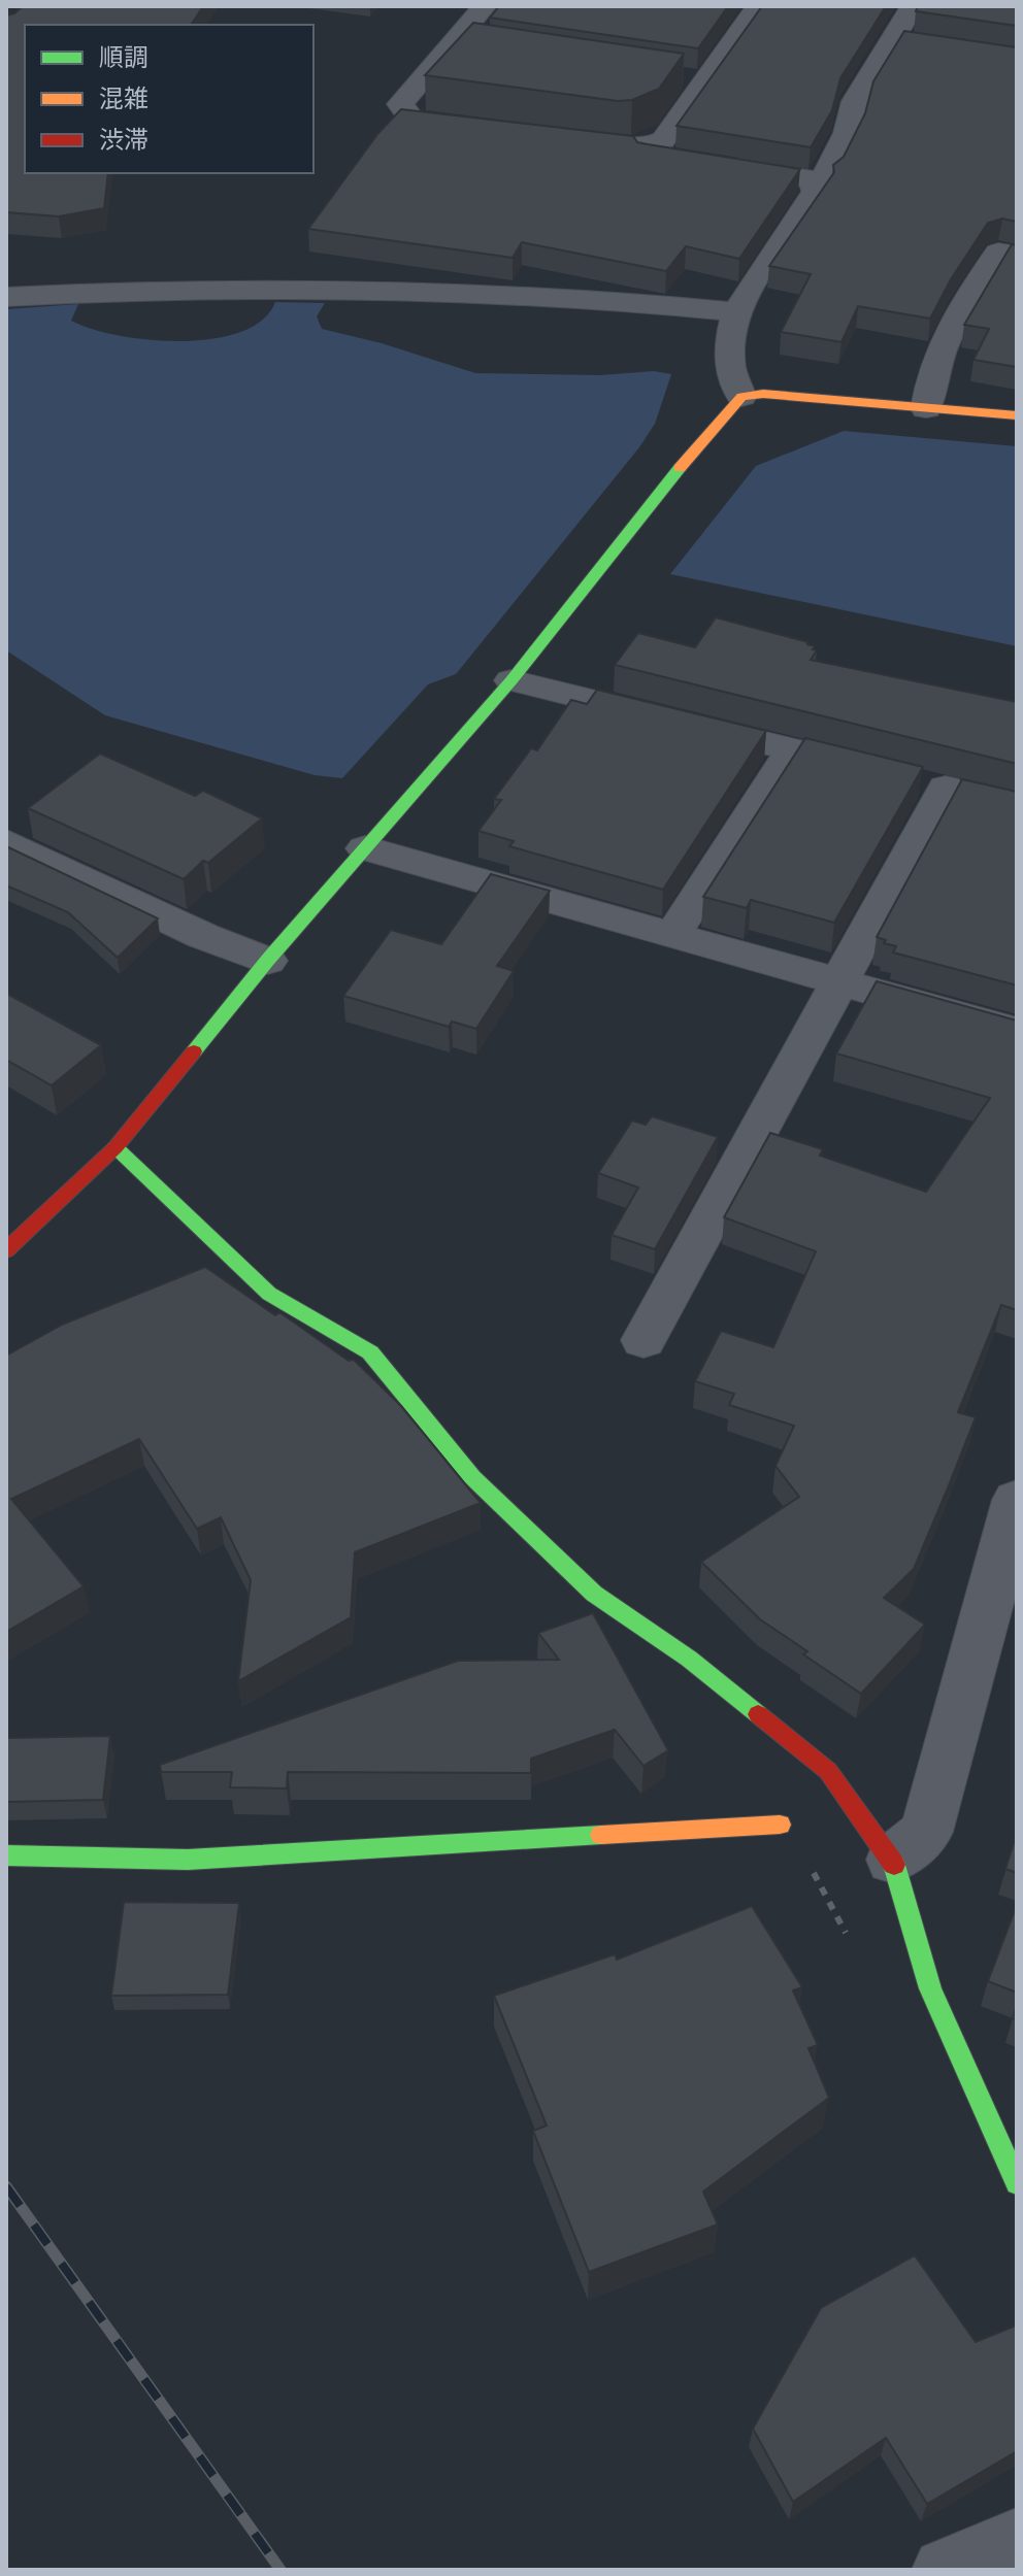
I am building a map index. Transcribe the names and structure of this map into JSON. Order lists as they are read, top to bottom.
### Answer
{
  "legend": ["順調", "混雑", "渋滞"]
}
